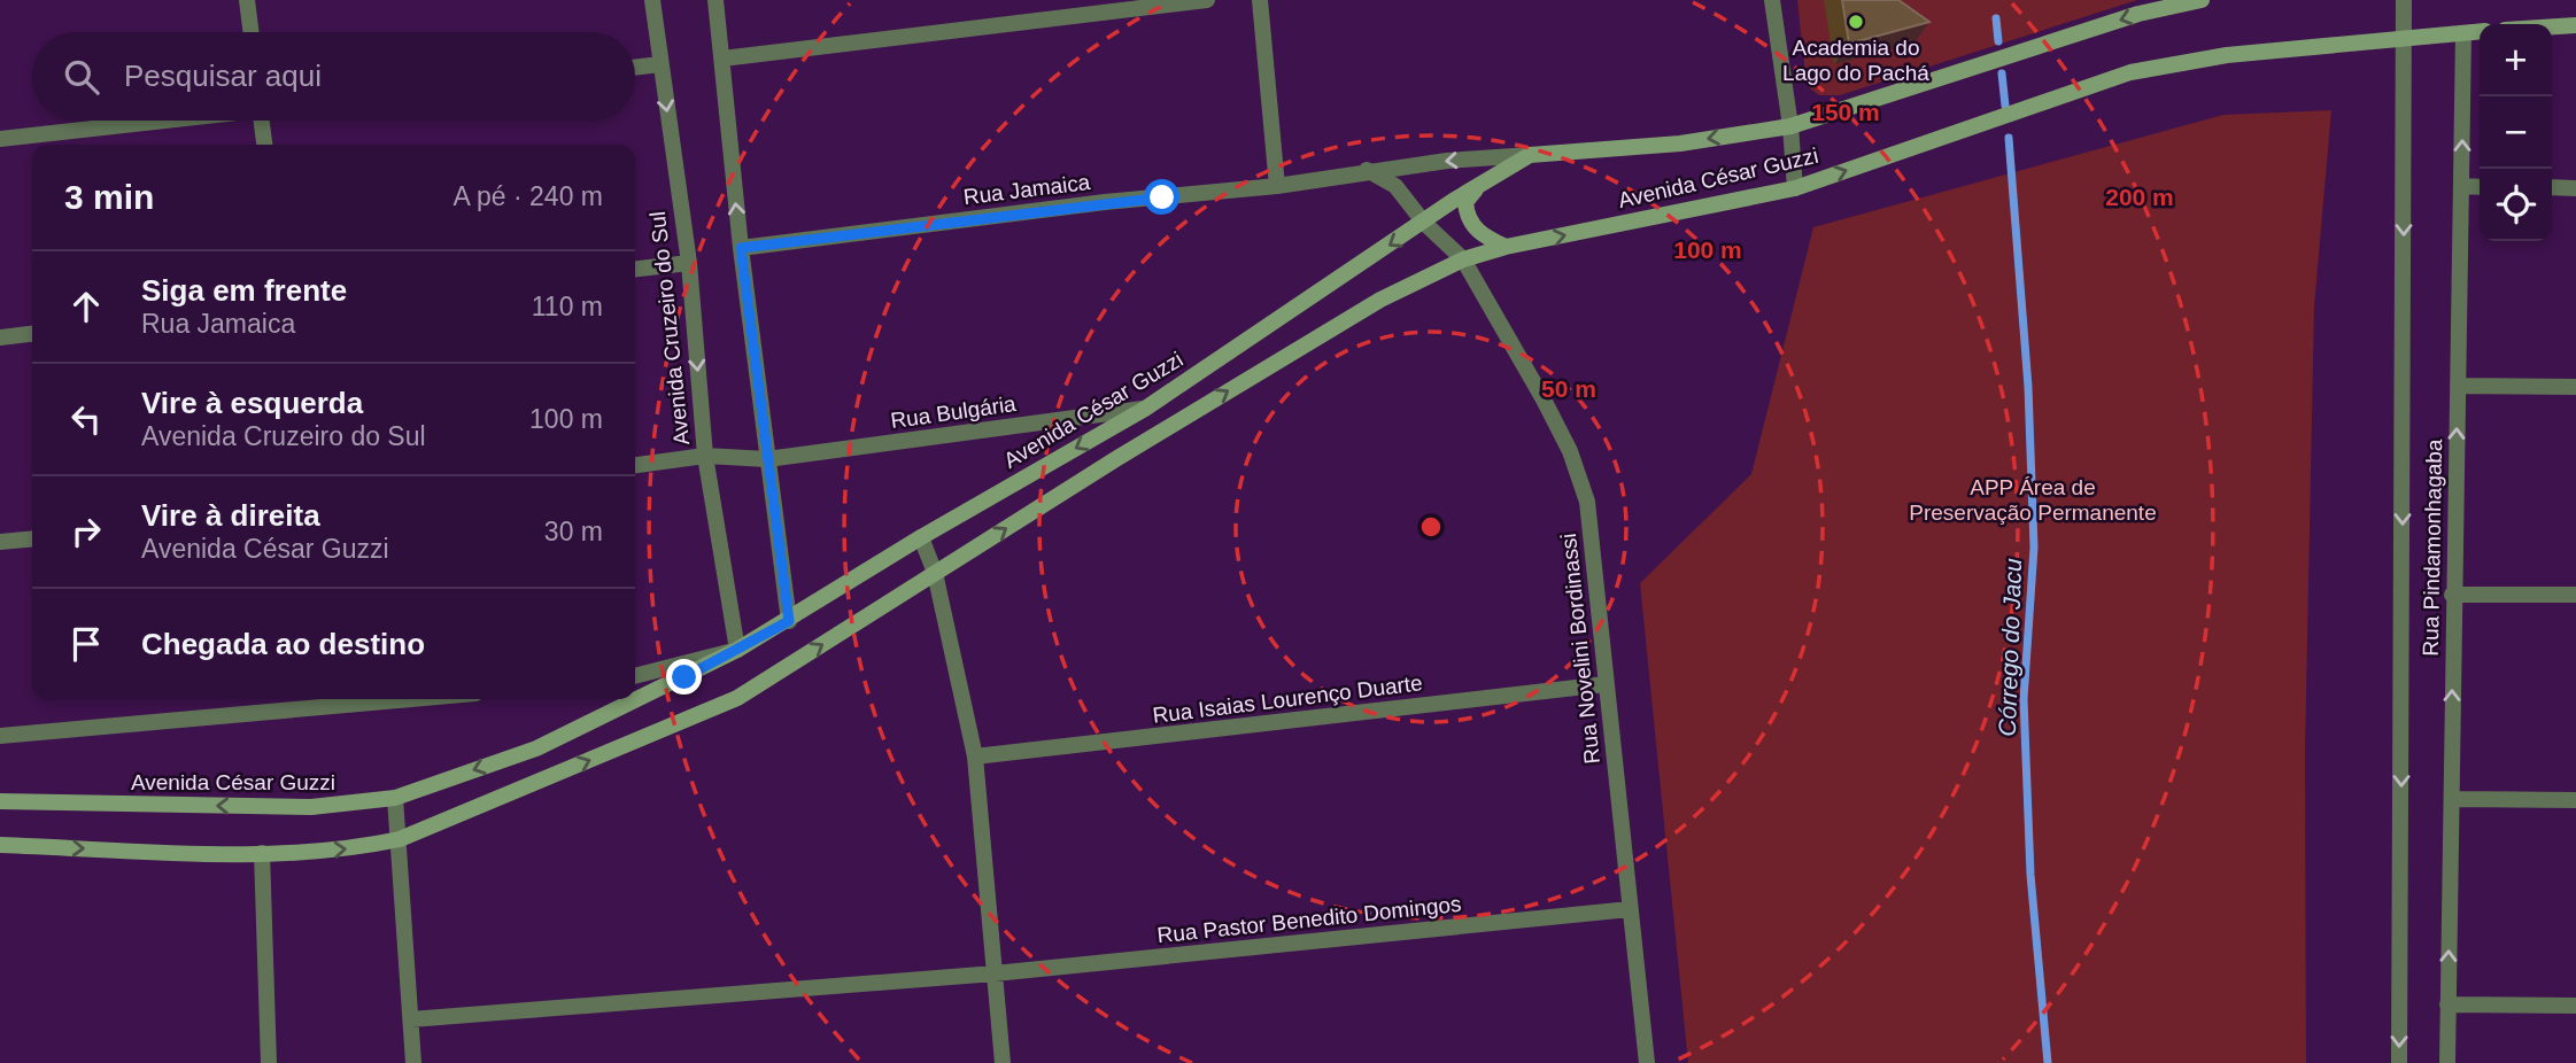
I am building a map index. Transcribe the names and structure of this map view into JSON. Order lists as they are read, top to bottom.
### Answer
{
  "streets": {
    "street": [
      "Avenida César Guzzi",
      "Rua Jamaica",
      "Avenida Cruzeiro do Sul",
      "Rua Bulgária",
      "Rua Pindamonhagaba",
      "Rua Novelini Bordinassi",
      "Rua Isaias Lourenço Duarte",
      "Rua Pastor Benedito Domingos"
    ]
  },
  "crossings": [
    ["Avenida César Guzzi", "Rua Jamaica"],
    ["Avenida César Guzzi", "Avenida Cruzeiro do Sul"],
    ["Avenida César Guzzi", "Rua Bulgária"],
    ["Avenida César Guzzi", "Rua Pindamonhagaba"],
    ["Avenida César Guzzi", "Rua Novelini Bordinassi"],
    ["Avenida Cruzeiro do Sul", "Rua Bulgária"],
    ["Rua Novelini Bordinassi", "Rua Isaias Lourenço Duarte"],
    ["Rua Novelini Bordinassi", "Rua Pastor Benedito Domingos"]
  ],
  "water": ["Córrego do Jacu"],
  "parks": ["APP Área de Preservação Permanente"],
  "places": ["Academia do Lago do Pachá"],
  "page": {
    "map_buttons": ["+", "−"],
    "search": "Pesquisar aqui",
    "heading": ["3 min", "A pé · 240 m"],
    "list": [
      ["Siga em frente", "Rua Jamaica", "110 m"],
      ["Vire à esquerda", "Avenida Cruzeiro do Sul", "100 m"],
      ["Vire à direita", "Avenida César Guzzi", "30 m"],
      "Chegada ao destino"
    ]
  },
  "rings": [
    "150 m",
    "200 m",
    "100 m",
    "50 m"
  ]
}
